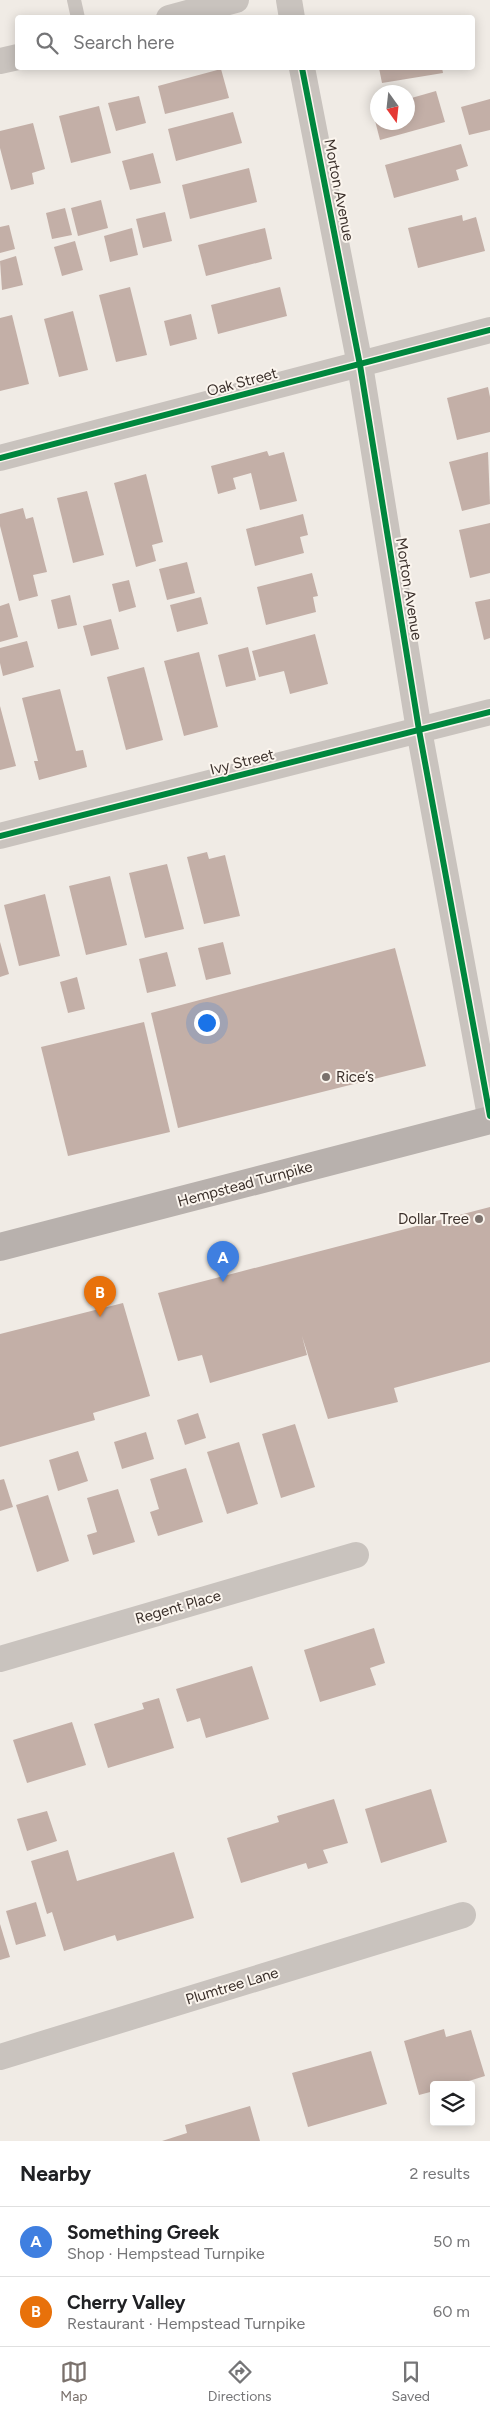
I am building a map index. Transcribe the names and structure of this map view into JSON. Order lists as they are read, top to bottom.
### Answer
{
  "streets": {
    "main road": ["Hempstead Turnpike"],
    "street": [
      "Morton Avenue",
      "Oak Street",
      "Ivy Street",
      "Regent Place",
      "Plumtree Lane"
    ]
  },
  "crossings": [
    ["Morton Avenue", "Oak Street"],
    ["Morton Avenue", "Ivy Street"]
  ],
  "places": ["Rice’s", "Dollar Tree"],
  "north": "bottom",
  "page": {
    "search": "Search here",
    "pins": ["A", "B"],
    "heading": ["Nearby", "2 results"],
    "list": [
      {
        "mark": "A",
        "name": "Something Greek",
        "note": "Shop · Hempstead Turnpike",
        "value": "50 m"
      },
      {
        "mark": "B",
        "name": "Cherry Valley",
        "note": "Restaurant · Hempstead Turnpike",
        "value": "60 m"
      }
    ],
    "nav": ["Map", "Directions", "Saved"]
  }
}
